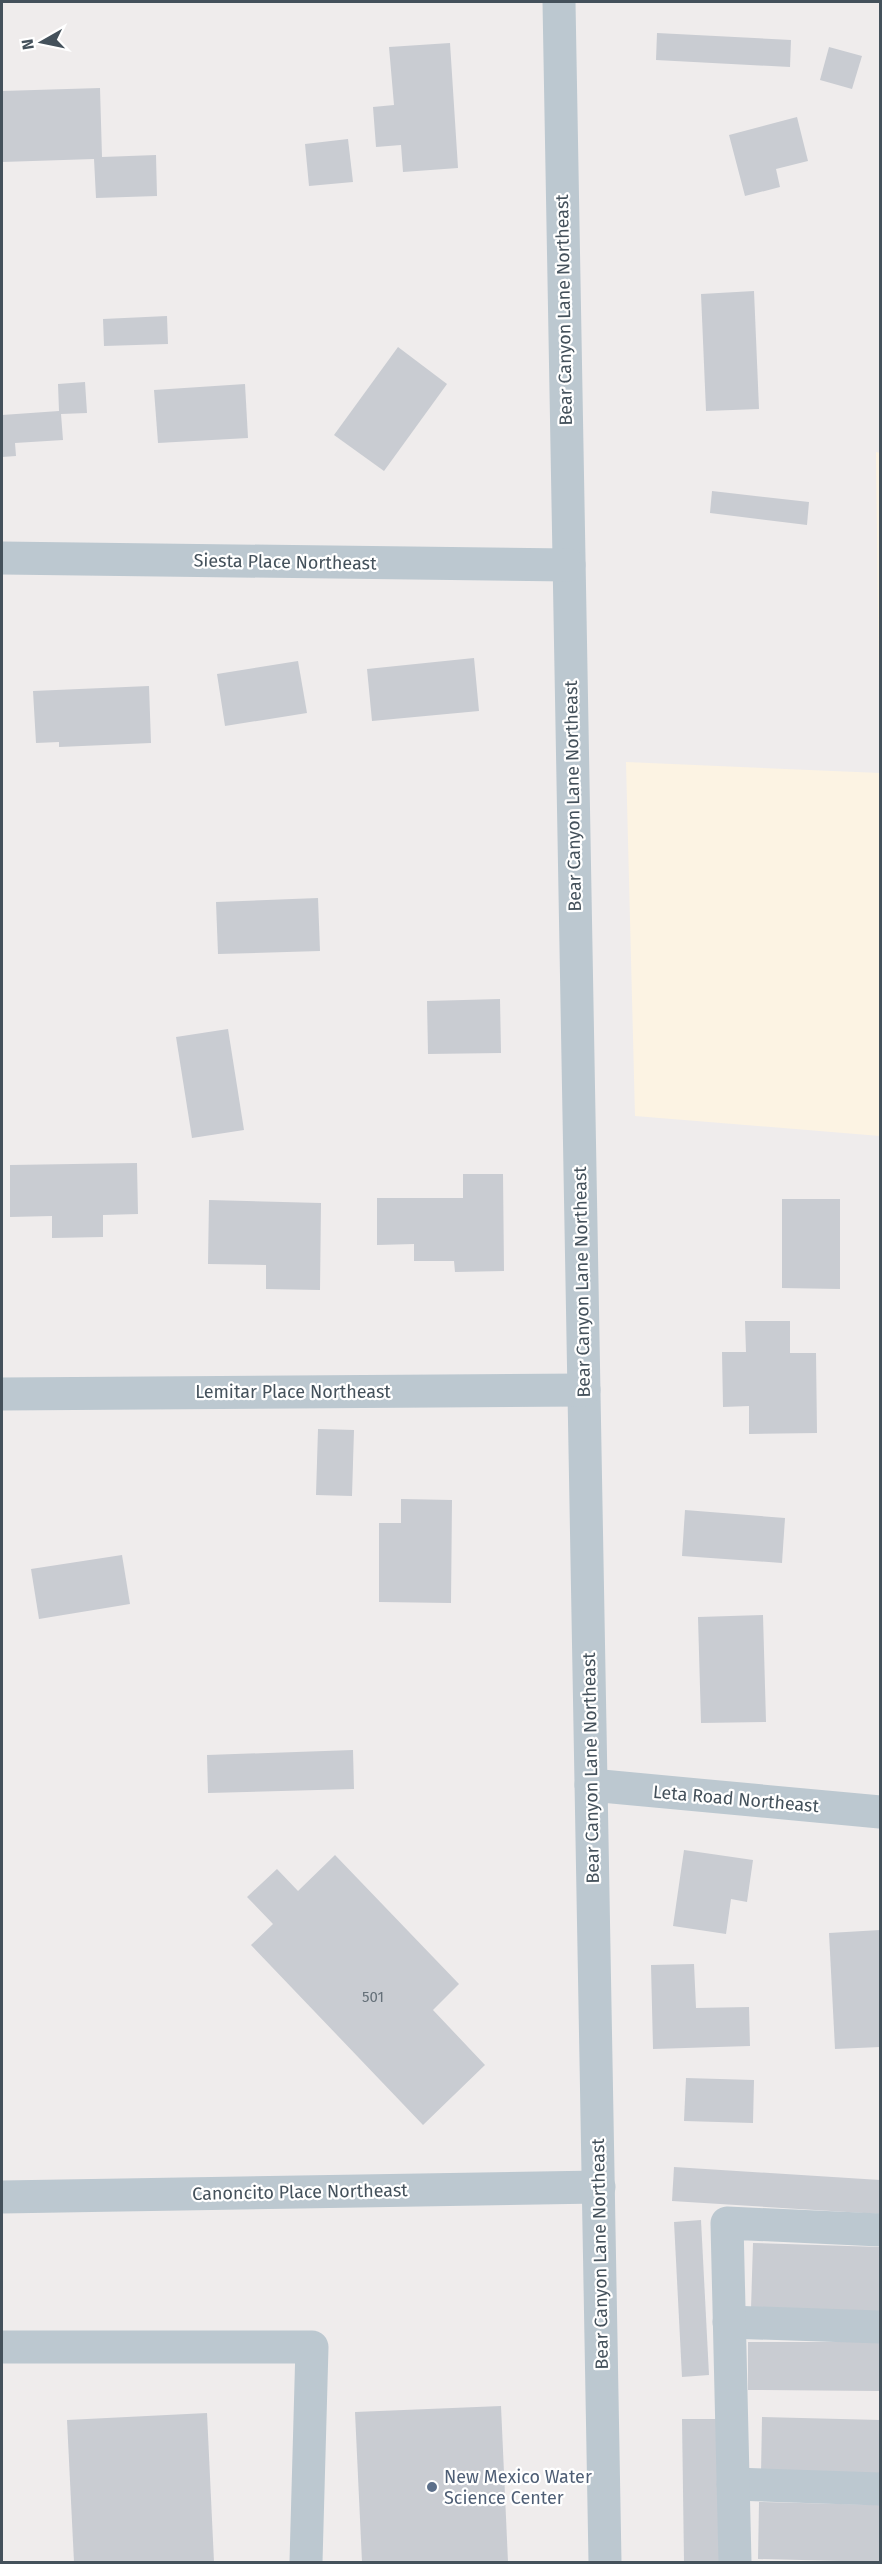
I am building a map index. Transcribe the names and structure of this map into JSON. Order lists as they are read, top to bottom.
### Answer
{
  "streets": {
    "street": [
      "Bear Canyon Lane Northeast",
      "Siesta Place Northeast",
      "Lemitar Place Northeast",
      "Leta Road Northeast",
      "Canoncito Place Northeast"
    ]
  },
  "crossings": [
    ["Bear Canyon Lane Northeast", "Siesta Place Northeast"],
    ["Bear Canyon Lane Northeast", "Lemitar Place Northeast"],
    ["Bear Canyon Lane Northeast", "Leta Road Northeast"],
    ["Bear Canyon Lane Northeast", "Canoncito Place Northeast"]
  ],
  "places": ["New Mexico Water Science Center"],
  "house_numbers": ["501"],
  "north": "left"
}
